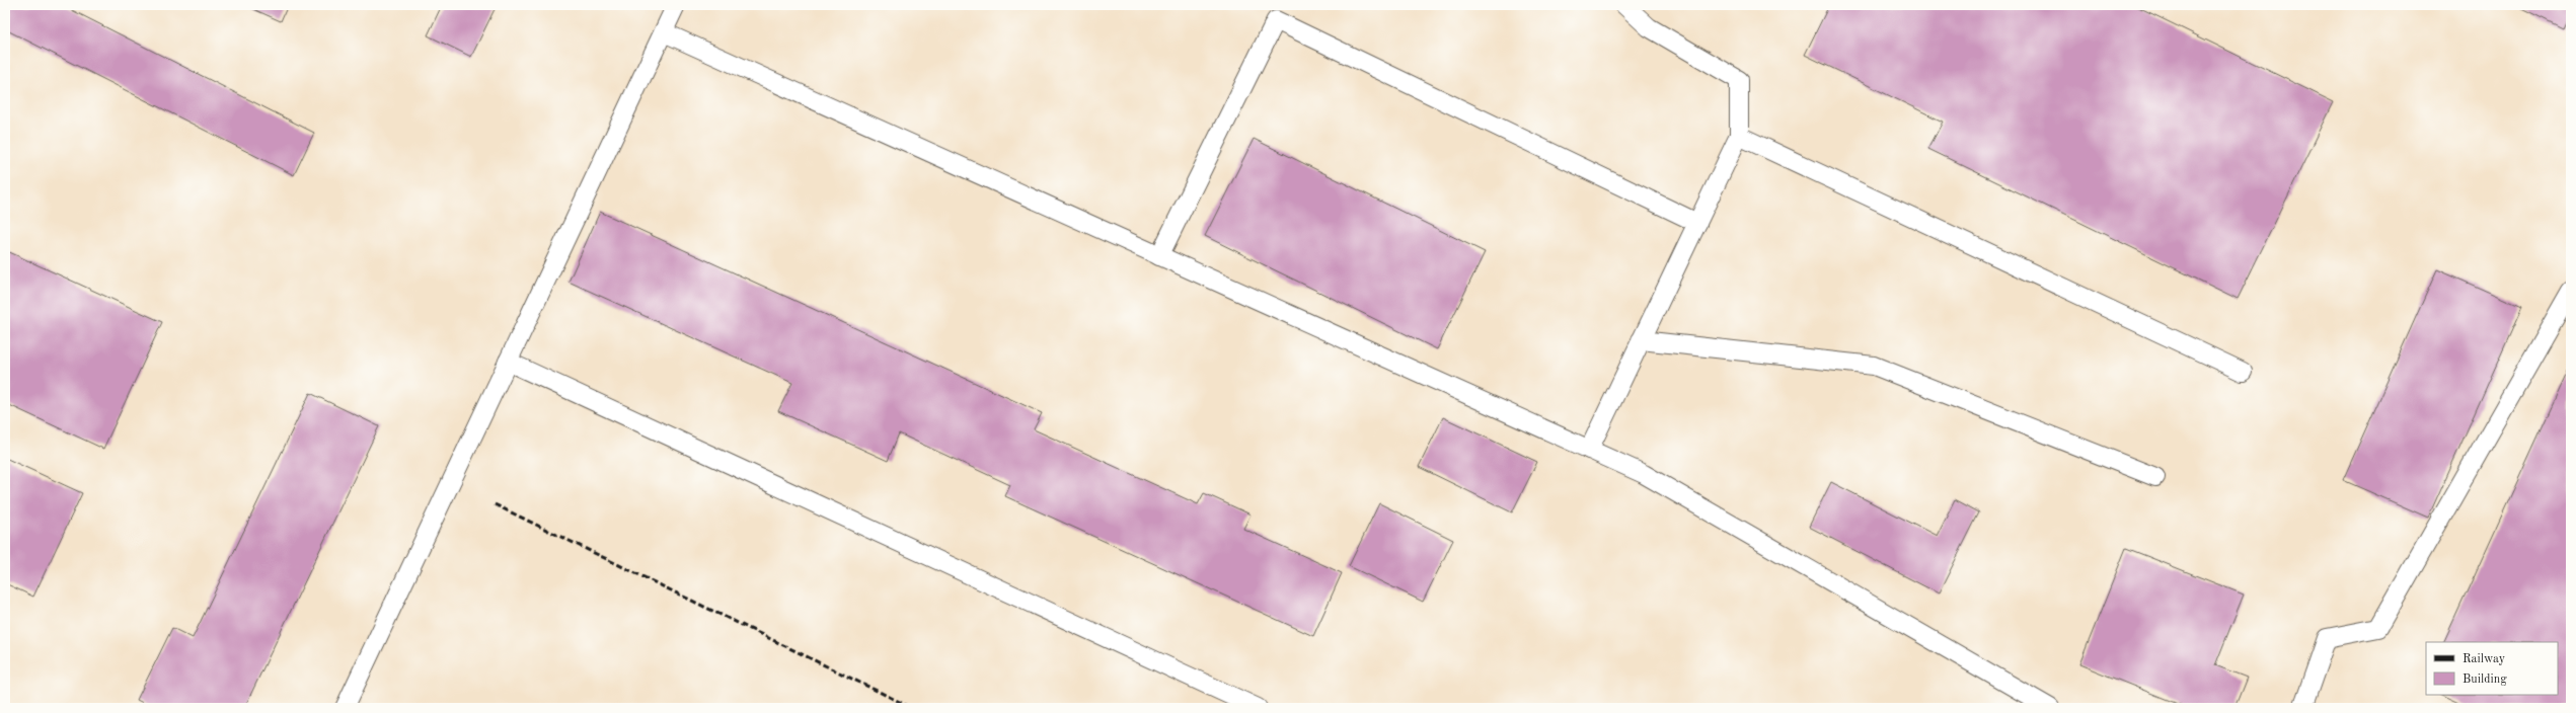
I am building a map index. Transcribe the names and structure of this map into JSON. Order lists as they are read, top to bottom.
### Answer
{
  "legend": ["Railway", "Building"]
}
